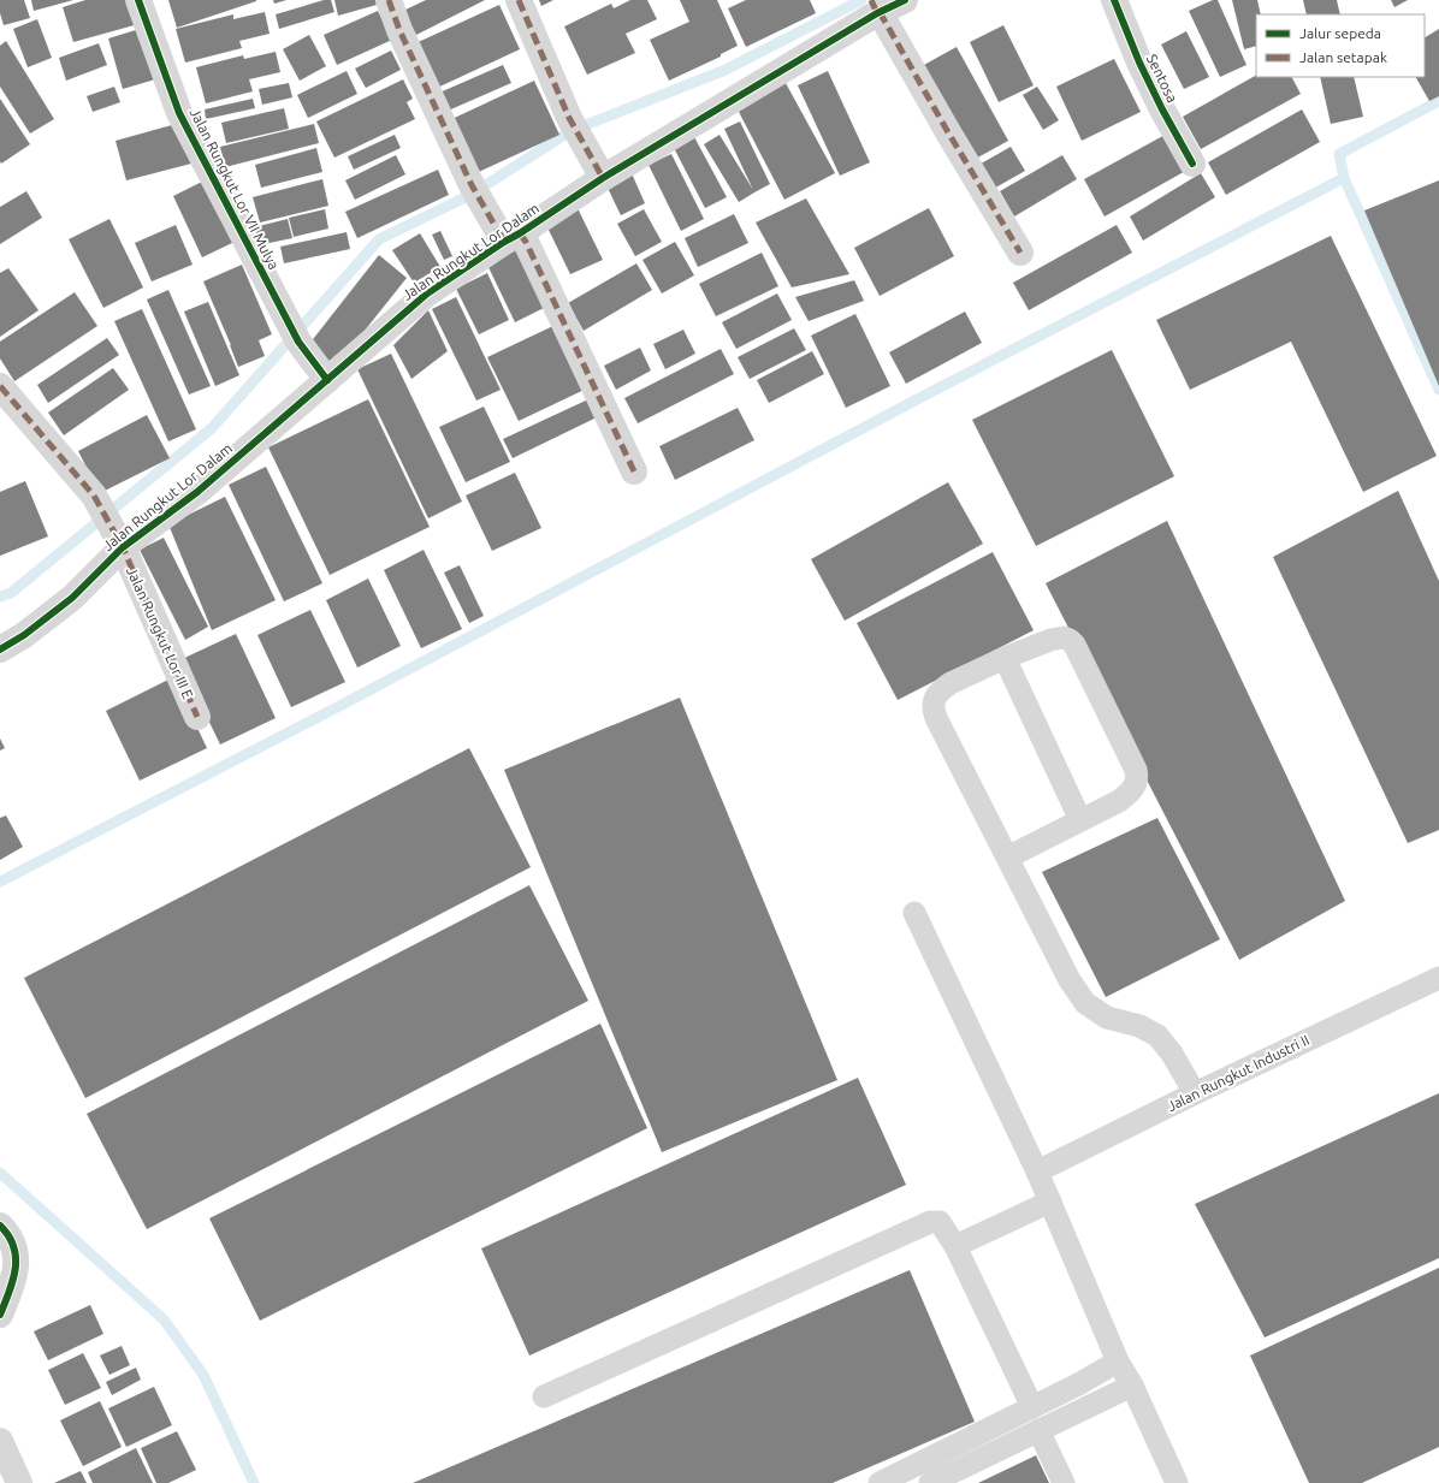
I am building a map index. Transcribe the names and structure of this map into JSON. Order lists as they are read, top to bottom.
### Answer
{
  "streets": {
    "street": [
      "Sentosa",
      "Jalan Rungkut Lor VII Mulya",
      "Jalan Rungkut Lor Dalam",
      "Jalan Rungkut Lor III E"
    ],
    "lane": ["Jalan Rungkut Industri II"]
  },
  "crossings": [
    ["Jalan Rungkut Lor VII Mulya", "Jalan Rungkut Lor Dalam"],
    ["Jalan Rungkut Lor Dalam", "Jalan Rungkut Lor III E"]
  ],
  "legend": ["Jalur sepeda", "Jalan setapak"]
}
